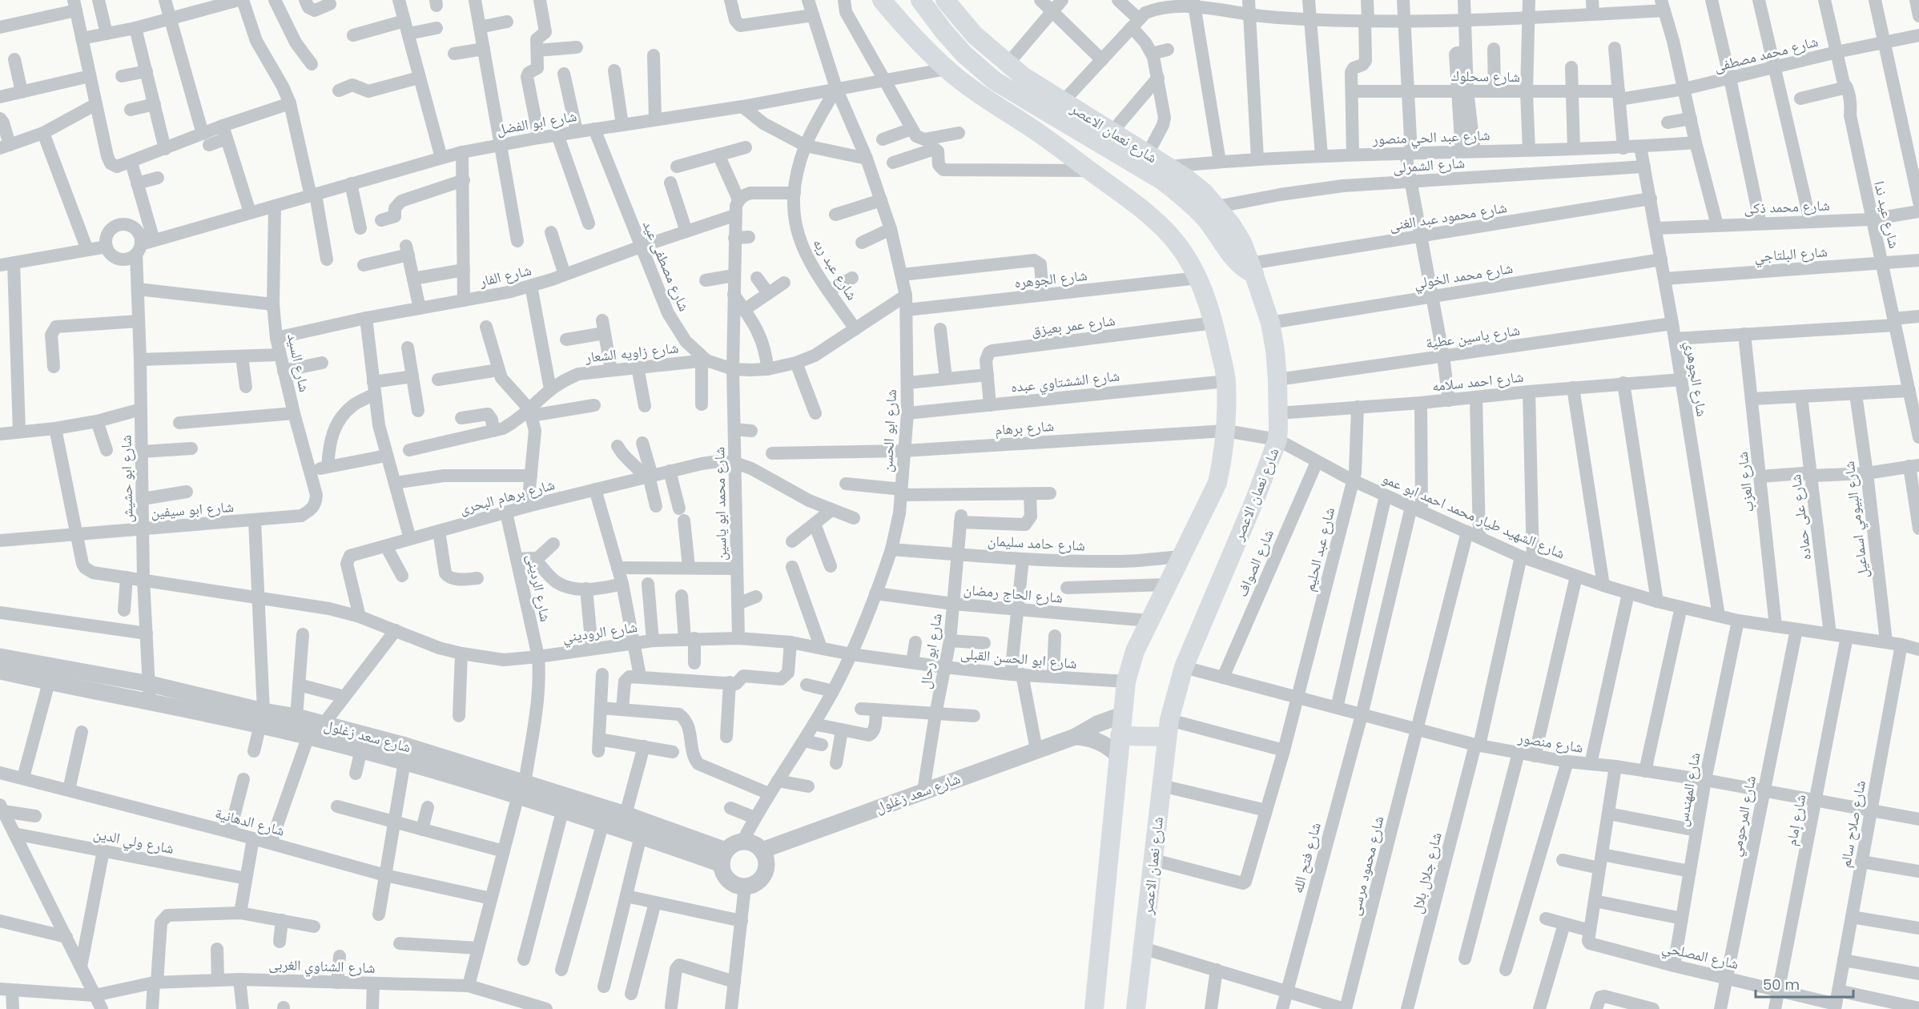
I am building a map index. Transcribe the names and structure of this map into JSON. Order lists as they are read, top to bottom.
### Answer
{
  "streets": {
    "main road": ["شارع نعمان الاعصر"],
    "street": [
      "شارع محمد مصطفى",
      "شارع سحلوك",
      "شارع ابو الفضل",
      "شارع عبد الحي منصور",
      "شارع الشمرلى",
      "شارع محمد ذكى",
      "شارع عيد ندا",
      "شارع محمود عبد الغنى",
      "شارع البلتاجي",
      "شارع مصطفى عيد",
      "شارع عبد ربه",
      "شارع الفار",
      "شارع محمد الخولي",
      "شارع الجوهره",
      "شارع عمر بعيزق",
      "شارع ياسين عطية",
      "شارع زاويه الشعار",
      "شارع السيد",
      "شارع الجوهري",
      "شارع الششتاوي عبده",
      "شارع احمد سلامه",
      "شارع برهام",
      "شارع ابو الحسن",
      "شارع ابو حشيش",
      "شارع العزب",
      "شارع برهام البحرى",
      "شارع محمد ابو ياسين",
      "شارع ابو سيفين",
      "شارع الشهيد طيار محمد احمد ابو عمو",
      "شارع على حماده",
      "شارع البيومي اسماعيل",
      "شارع حامد سليمان",
      "شارع عبد الحليم",
      "شارع الصواف",
      "شارع الردينى",
      "شارع الحاج رمضان",
      "شارع الروديني",
      "شارع ابو رحال",
      "شارع ابو الحسن القبلى",
      "شارع سعد زغلول",
      "شارع منصور",
      "شارع المهندس",
      "شارع المرحومي",
      "شارع إمام",
      "شارع الدهانية",
      "شارع صلاح سالم",
      "شارع ولي الدين",
      "شارع فتح الله",
      "شارع محمود مرسى",
      "شارع جلال بلال",
      "شارع المصلحي",
      "شارع الشناوي الغربى"
    ]
  },
  "crossings": [
    ["شارع محمد مصطفى", "شارع سحلوك"],
    ["شارع محمد مصطفى", "شارع عيد ندا"],
    ["شارع ابو الفضل", "شارع مصطفى عيد"],
    ["شارع ابو الفضل", "شارع عبد ربه"],
    ["شارع ابو الفضل", "شارع السيد"],
    ["شارع ابو الفضل", "شارع ابو الحسن"],
    ["شارع ابو الفضل", "شارع ابو حشيش"],
    ["شارع نعمان الاعصر", "شارع عبد الحي منصور"],
    ["شارع نعمان الاعصر", "شارع الشمرلى"],
    ["شارع نعمان الاعصر", "شارع محمود عبد الغنى"],
    ["شارع نعمان الاعصر", "شارع محمد الخولي"],
    ["شارع نعمان الاعصر", "شارع ياسين عطية"],
    ["شارع نعمان الاعصر", "شارع احمد سلامه"],
    ["شارع نعمان الاعصر", "شارع برهام"],
    ["شارع نعمان الاعصر", "شارع الشهيد طيار محمد احمد ابو عمو"],
    ["شارع نعمان الاعصر", "شارع عبد الحليم"],
    ["شارع نعمان الاعصر", "شارع منصور"],
    ["شارع عبد الحي منصور", "شارع الجوهري"],
    ["شارع الشمرلى", "شارع الجوهري"],
    ["شارع محمد ذكى", "شارع عيد ندا"],
    ["شارع محمد ذكى", "شارع الجوهري"],
    ["شارع عيد ندا", "شارع البلتاجي"],
    ["شارع محمود عبد الغنى", "شارع الجوهري"],
    ["شارع البلتاجي", "شارع الجوهري"],
    ["شارع مصطفى عيد", "شارع عبد ربه"],
    ["شارع مصطفى عيد", "شارع الفار"],
    ["شارع مصطفى عيد", "شارع زاويه الشعار"],
    ["شارع مصطفى عيد", "شارع ابو الحسن"],
    ["شارع مصطفى عيد", "شارع محمد ابو ياسين"],
    ["شارع عبد ربه", "شارع ابو الحسن"],
    ["شارع الفار", "شارع السيد"],
    ["شارع الفار", "شارع محمد ابو ياسين"],
    ["شارع محمد الخولي", "شارع الجوهري"],
    ["شارع الجوهره", "شارع ابو الحسن"],
    ["شارع عمر بعيزق", "شارع الششتاوي عبده"],
    ["شارع ياسين عطية", "شارع الجوهري"],
    ["شارع السيد", "شارع ابو سيفين"],
    ["شارع الجوهري", "شارع احمد سلامه"],
    ["شارع الجوهري", "شارع الشهيد طيار محمد احمد ابو عمو"],
    ["شارع الششتاوي عبده", "شارع ابو الحسن"],
    ["شارع احمد سلامه", "شارع عبد الحليم"],
    ["شارع احمد سلامه", "شارع فتح الله"],
    ["شارع احمد سلامه", "شارع محمود مرسى"],
    ["شارع احمد سلامه", "شارع جلال بلال"],
    ["شارع برهام", "شارع ابو الحسن"],
    ["شارع برهام", "شارع الشهيد طيار محمد احمد ابو عمو"],
    ["شارع ابو الحسن", "شارع حامد سليمان"],
    ["شارع ابو الحسن", "شارع الحاج رمضان"],
    ["شارع ابو الحسن", "شارع الروديني"],
    ["شارع ابو الحسن", "شارع ابو الحسن القبلى"],
    ["شارع ابو الحسن", "شارع سعد زغلول"],
    ["شارع ابو حشيش", "شارع ابو سيفين"],
    ["شارع ابو حشيش", "شارع الروديني"],
    ["شارع ابو حشيش", "شارع سعد زغلول"],
    ["شارع العزب", "شارع الشهيد طيار محمد احمد ابو عمو"],
    ["شارع برهام البحرى", "شارع محمد ابو ياسين"],
    ["شارع برهام البحرى", "شارع الردينى"],
    ["شارع برهام البحرى", "شارع الروديني"],
    ["شارع محمد ابو ياسين", "شارع الروديني"],
    ["شارع الشهيد طيار محمد احمد ابو عمو", "شارع على حماده"],
    ["شارع الشهيد طيار محمد احمد ابو عمو", "شارع البيومي اسماعيل"],
    ["شارع الشهيد طيار محمد احمد ابو عمو", "شارع عبد الحليم"],
    ["شارع الشهيد طيار محمد احمد ابو عمو", "شارع الصواف"],
    ["شارع الشهيد طيار محمد احمد ابو عمو", "شارع المهندس"],
    ["شارع الشهيد طيار محمد احمد ابو عمو", "شارع المرحومي"],
    ["شارع الشهيد طيار محمد احمد ابو عمو", "شارع إمام"],
    ["شارع الشهيد طيار محمد احمد ابو عمو", "شارع صلاح سالم"],
    ["شارع الشهيد طيار محمد احمد ابو عمو", "شارع فتح الله"],
    ["شارع الشهيد طيار محمد احمد ابو عمو", "شارع محمود مرسى"],
    ["شارع الشهيد طيار محمد احمد ابو عمو", "شارع جلال بلال"],
    ["شارع حامد سليمان", "شارع ابو رحال"],
    ["شارع عبد الحليم", "شارع منصور"],
    ["شارع الصواف", "شارع منصور"],
    ["شارع الردينى", "شارع الروديني"],
    ["شارع الردينى", "شارع سعد زغلول"],
    ["شارع الردينى", "شارع الدهانية"],
    ["شارع الردينى", "شارع الشناوي الغربى"],
    ["شارع الحاج رمضان", "شارع ابو رحال"],
    ["شارع الروديني", "شارع ابو الحسن القبلى"],
    ["شارع ابو رحال", "شارع ابو الحسن القبلى"],
    ["شارع ابو رحال", "شارع سعد زغلول"],
    ["شارع منصور", "شارع المهندس"],
    ["شارع منصور", "شارع المرحومي"],
    ["شارع منصور", "شارع إمام"],
    ["شارع منصور", "شارع صلاح سالم"],
    ["شارع منصور", "شارع فتح الله"],
    ["شارع منصور", "شارع محمود مرسى"],
    ["شارع منصور", "شارع جلال بلال"],
    ["شارع المهندس", "شارع المصلحي"],
    ["شارع المرحومي", "شارع المصلحي"],
    ["شارع إمام", "شارع المصلحي"],
    ["شارع صلاح سالم", "شارع المصلحي"]
  ],
  "scale_bar": "50 m"
}
